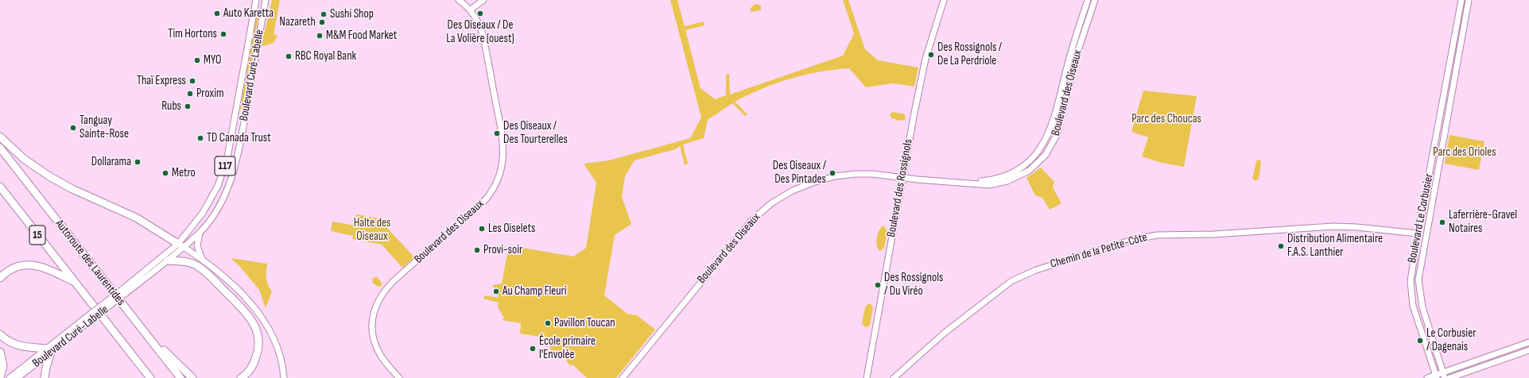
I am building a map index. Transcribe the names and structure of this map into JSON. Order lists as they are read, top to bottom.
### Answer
{
  "streets": {
    "highway": ["15", "Autoroute des Laurentides"],
    "street": [
      "Boulevard Curé-Labelle",
      "Boulevard des Oiseaux",
      "117",
      "Boulevard des Rossignols",
      "Boulevard Le Corbusier",
      "Chemin de la Petite-Côte"
    ]
  },
  "crossings": [
    ["Boulevard des Oiseaux", "Boulevard des Rossignols"],
    ["Boulevard Le Corbusier", "Chemin de la Petite-Côte"]
  ],
  "parks": ["Parc des Choucas", "Parc des Orioles", "Halte des Oiseaux"],
  "places": [
    "Auto Karetta",
    "Des Oiseaux / De La Volière (ouest)",
    "Sushi Shop",
    "Nazareth",
    "Tim Hortons",
    "M&M Food Market",
    "Des Rossignols / De La Perdriole",
    "RBC Royal Bank",
    "MYO",
    "Thaï Express",
    "Proxim",
    "Rubs",
    "Tanguay Sainte-Rose",
    "Des Oiseaux / Des Tourterelles",
    "TD Canada Trust",
    "Dollarama",
    "Metro",
    "Des Oiseaux / Des Pintades",
    "Laferrière-Gravel Notaires",
    "Les Oiselets",
    "Distribution Alimentaire F.A.S. Lanthier",
    "Provi-soir",
    "Des Rossignols / Du Viréo",
    "Au Champ Fleuri",
    "Pavillon Toucan",
    "Le Corbusier / Dagenais",
    "École primaire l'Envolée"
  ]
}
